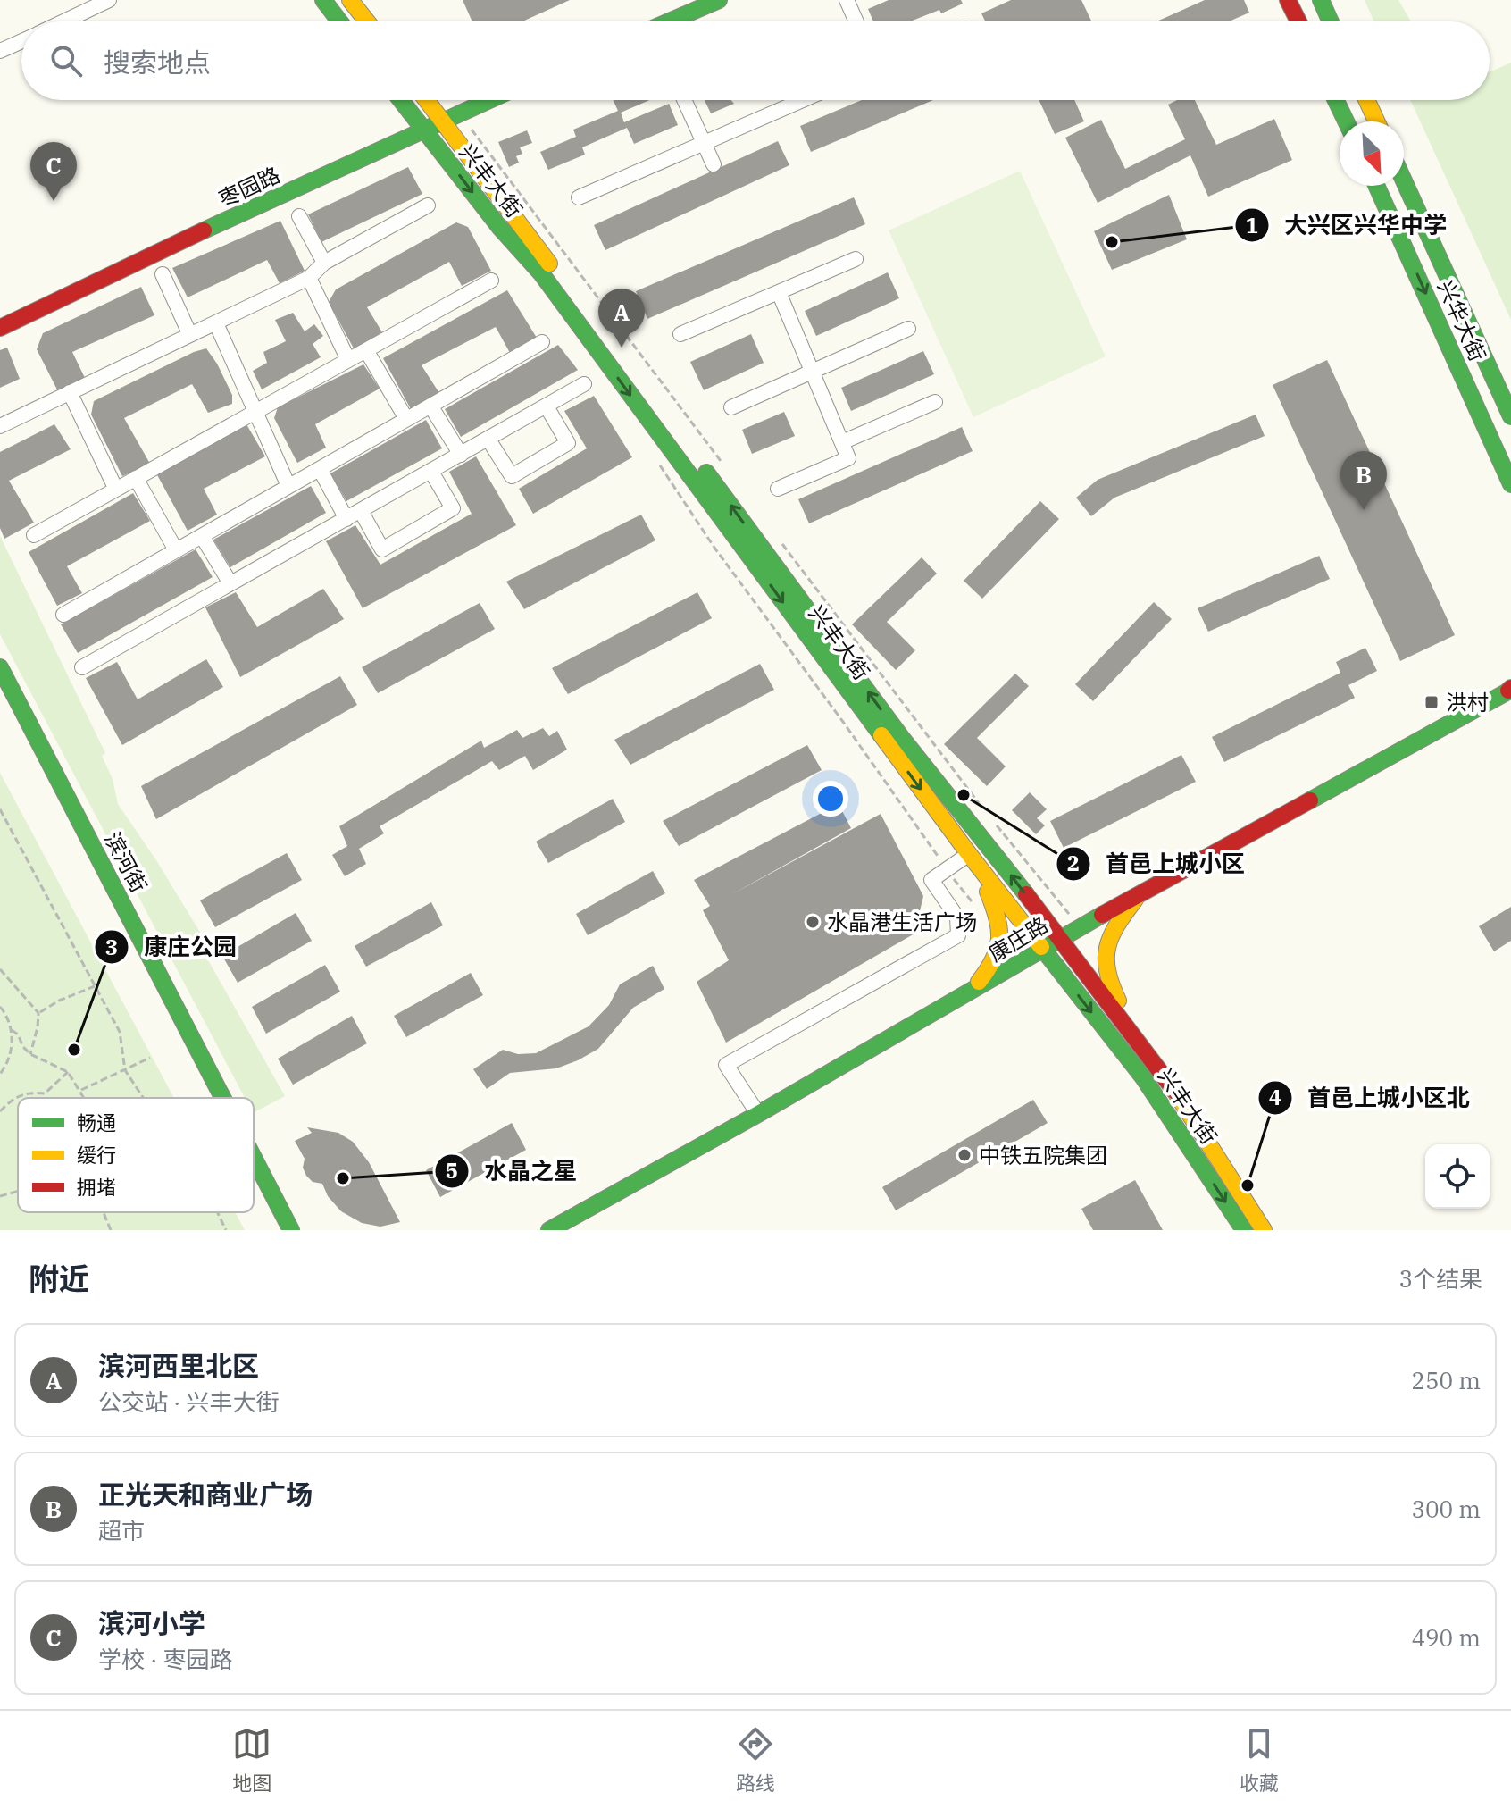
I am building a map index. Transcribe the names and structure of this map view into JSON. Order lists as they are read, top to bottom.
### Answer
{
  "streets": {
    "main road": [
      "兴丰大街",
      "枣园路",
      "兴华大街",
      "滨河街",
      "康庄路"
    ]
  },
  "crossings": [
    ["兴丰大街", "枣园路"],
    ["兴丰大街", "康庄路"]
  ],
  "places": {
    "other": [
      "大兴区兴华中学",
      "首邑上城小区",
      "水晶港生活广场",
      "康庄公园",
      "中铁五院集团",
      "水晶之星",
      "首邑上城小区北"
    ],
    "transit": ["洪村"]
  },
  "legend": ["畅通", "缓行", "拥堵"],
  "north": "bottom right",
  "page": {
    "search": "搜索地点",
    "pins": ["C", "A", "B"],
    "heading": ["附近", "3个结果"],
    "list": [
      {
        "mark": "A",
        "name": "滨河西里北区",
        "note": "公交站 · 兴丰大街",
        "value": "250 m"
      },
      {
        "mark": "B",
        "name": "正光天和商业广场",
        "note": "超市",
        "value": "300 m"
      },
      {
        "mark": "C",
        "name": "滨河小学",
        "note": "学校 · 枣园路",
        "value": "490 m"
      }
    ],
    "nav": ["地图", "路线", "收藏"]
  }
}
